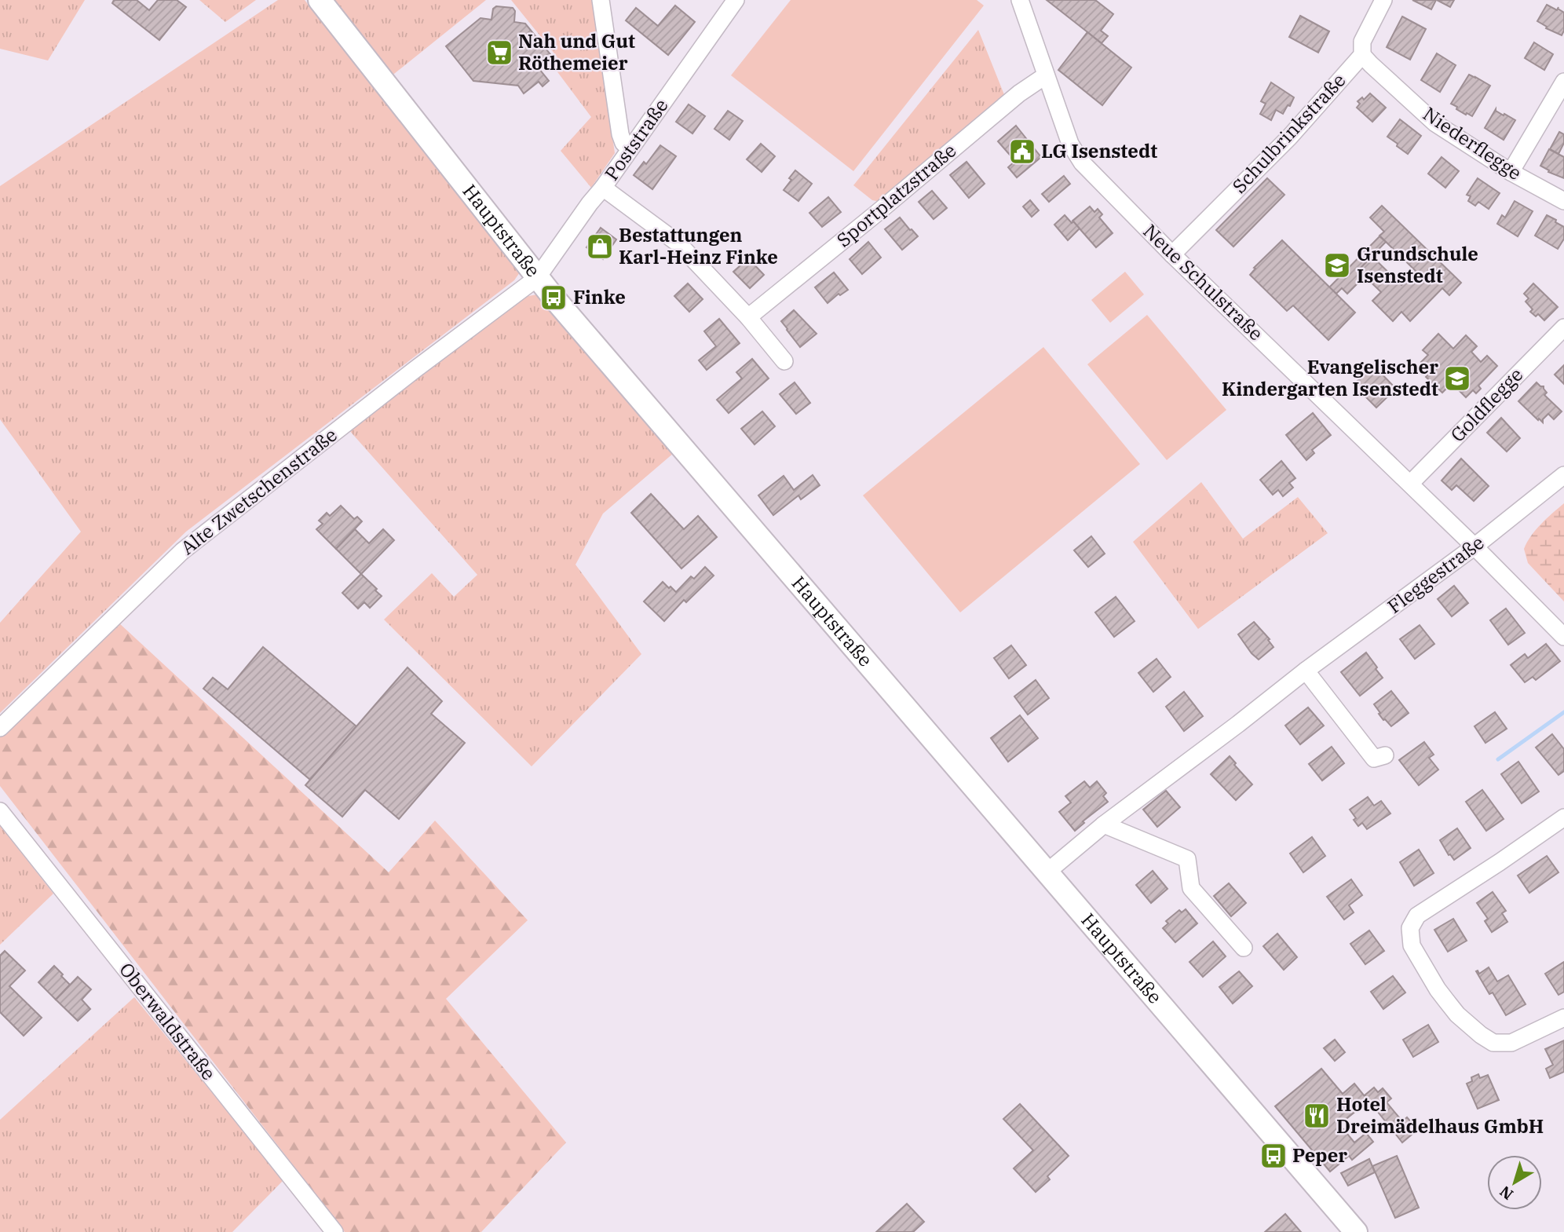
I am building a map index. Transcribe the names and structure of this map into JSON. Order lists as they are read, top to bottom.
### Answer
{
  "streets": {
    "main road": ["Hauptstraße"],
    "street": [
      "Schulbrinkstraße",
      "Poststraße",
      "Niederflegge",
      "Sportplatzstraße",
      "Neue Schulstraße",
      "Goldflegge",
      "Alte Zwetschenstraße",
      "Fleggestraße",
      "Oberwaldstraße"
    ]
  },
  "crossings": [
    ["Schulbrinkstraße", "Niederflegge"],
    ["Schulbrinkstraße", "Neue Schulstraße"],
    ["Poststraße", "Hauptstraße"],
    ["Poststraße", "Alte Zwetschenstraße"],
    ["Sportplatzstraße", "Neue Schulstraße"],
    ["Hauptstraße", "Alte Zwetschenstraße"],
    ["Hauptstraße", "Fleggestraße"],
    ["Neue Schulstraße", "Goldflegge"],
    ["Neue Schulstraße", "Fleggestraße"]
  ],
  "places": {
    "supermarket": ["Nah und Gut Röthemeier"],
    "public building": ["LG Isenstedt"],
    "shop": ["Bestattungen Karl-Heinz Finke"],
    "school or university": ["Grundschule Isenstedt", "Evangelischer Kindergarten Isenstedt"],
    "bus stop": ["Finke", "Peper"],
    "restaurant": ["Hotel Dreimädelhaus GmbH"]
  },
  "north": "bottom left"
}
